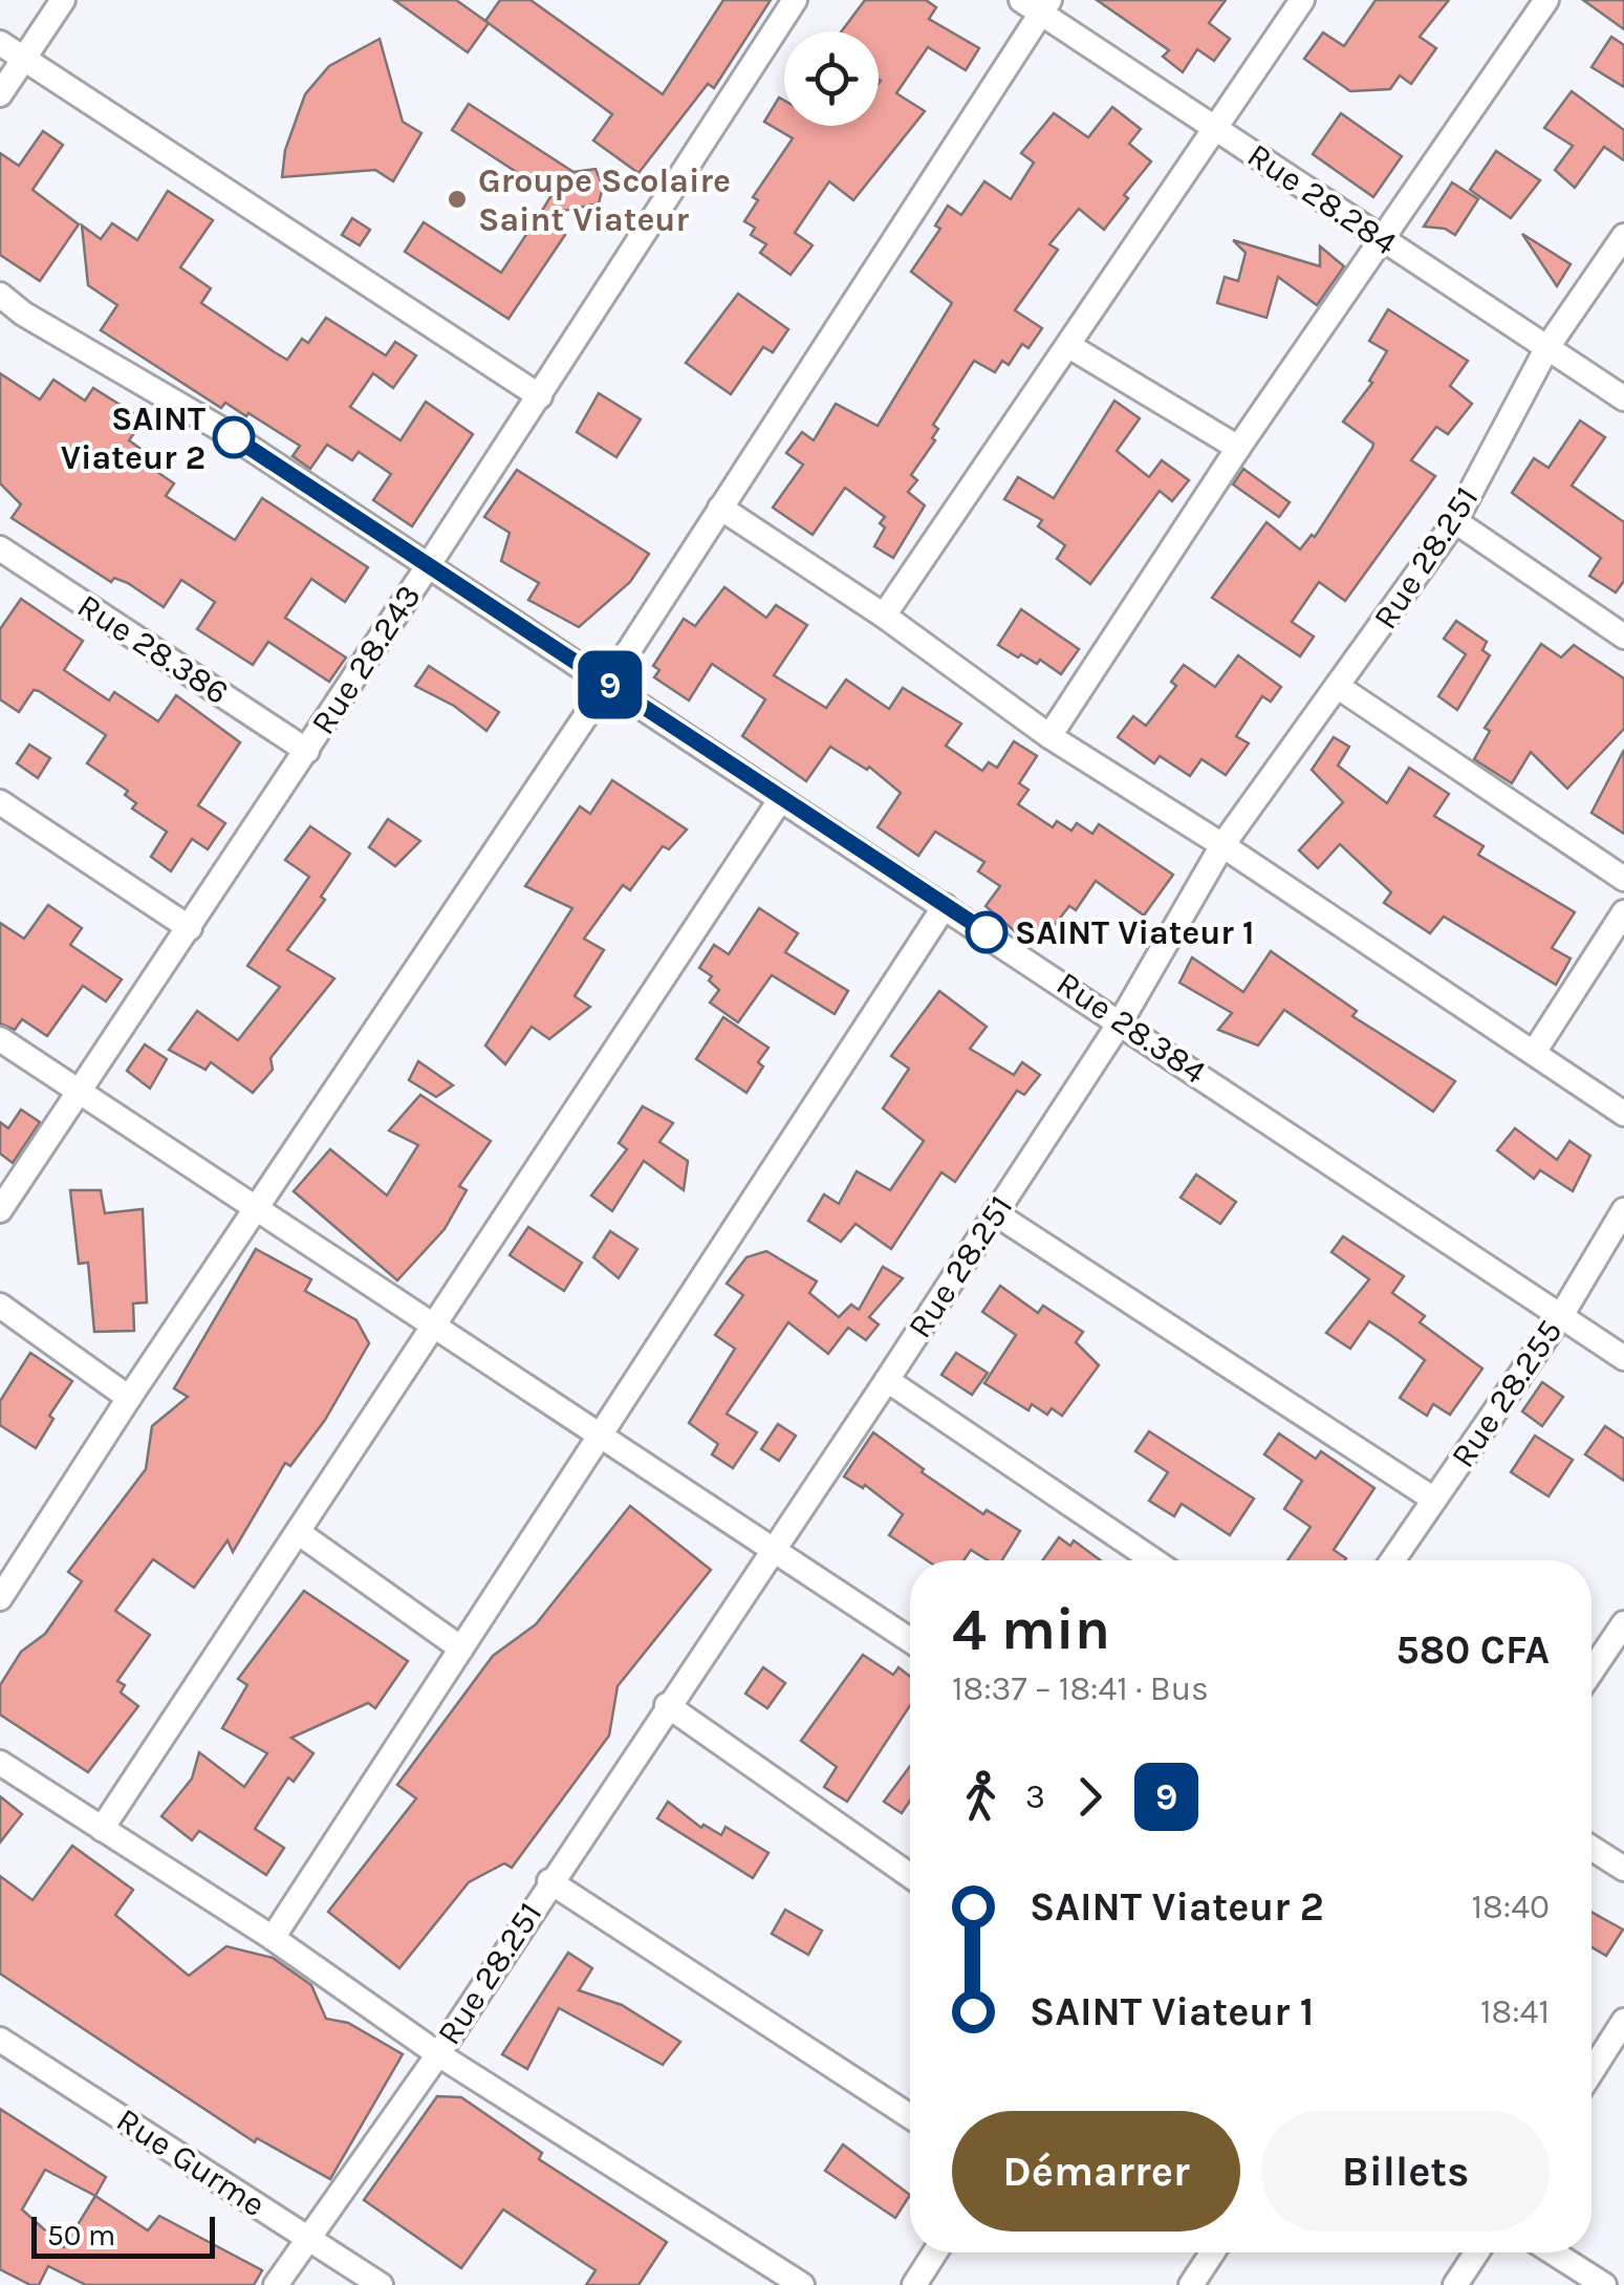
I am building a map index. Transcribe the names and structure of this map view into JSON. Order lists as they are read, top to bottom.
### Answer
{
  "streets": {
    "street": [
      "Rue 28.284",
      "Rue 28.251",
      "Rue 28.386",
      "Rue 28.243",
      "Rue 28.384",
      "Rue 28.255",
      "Rue Gurme"
    ]
  },
  "crossings": [
    ["Rue 28.284", "Rue 28.251"],
    ["Rue 28.251", "Rue 28.384"],
    ["Rue 28.251", "Rue Gurme"],
    ["Rue 28.386", "Rue 28.243"],
    ["Rue 28.243", "Rue 28.384"],
    ["Rue 28.384", "Rue 28.255"]
  ],
  "places": ["Groupe Scolaire Saint Viateur", "SAINT Viateur 2", "SAINT Viateur 1"],
  "lines": ["bus line 9"],
  "scale_bar": "50 m",
  "page": {
    "on_map": "9",
    "heading": ["4 min", "18:37 – 18:41 · Bus", "580 CFA"],
    "legs": ["3", "9"],
    "list": [
      {
        "name": "SAINT Viateur 2",
        "value": "18:40"
      },
      {
        "name": "SAINT Viateur 1",
        "value": "18:41"
      }
    ],
    "buttons": ["Démarrer", "Billets"],
    "scale": "50 m"
  }
}
